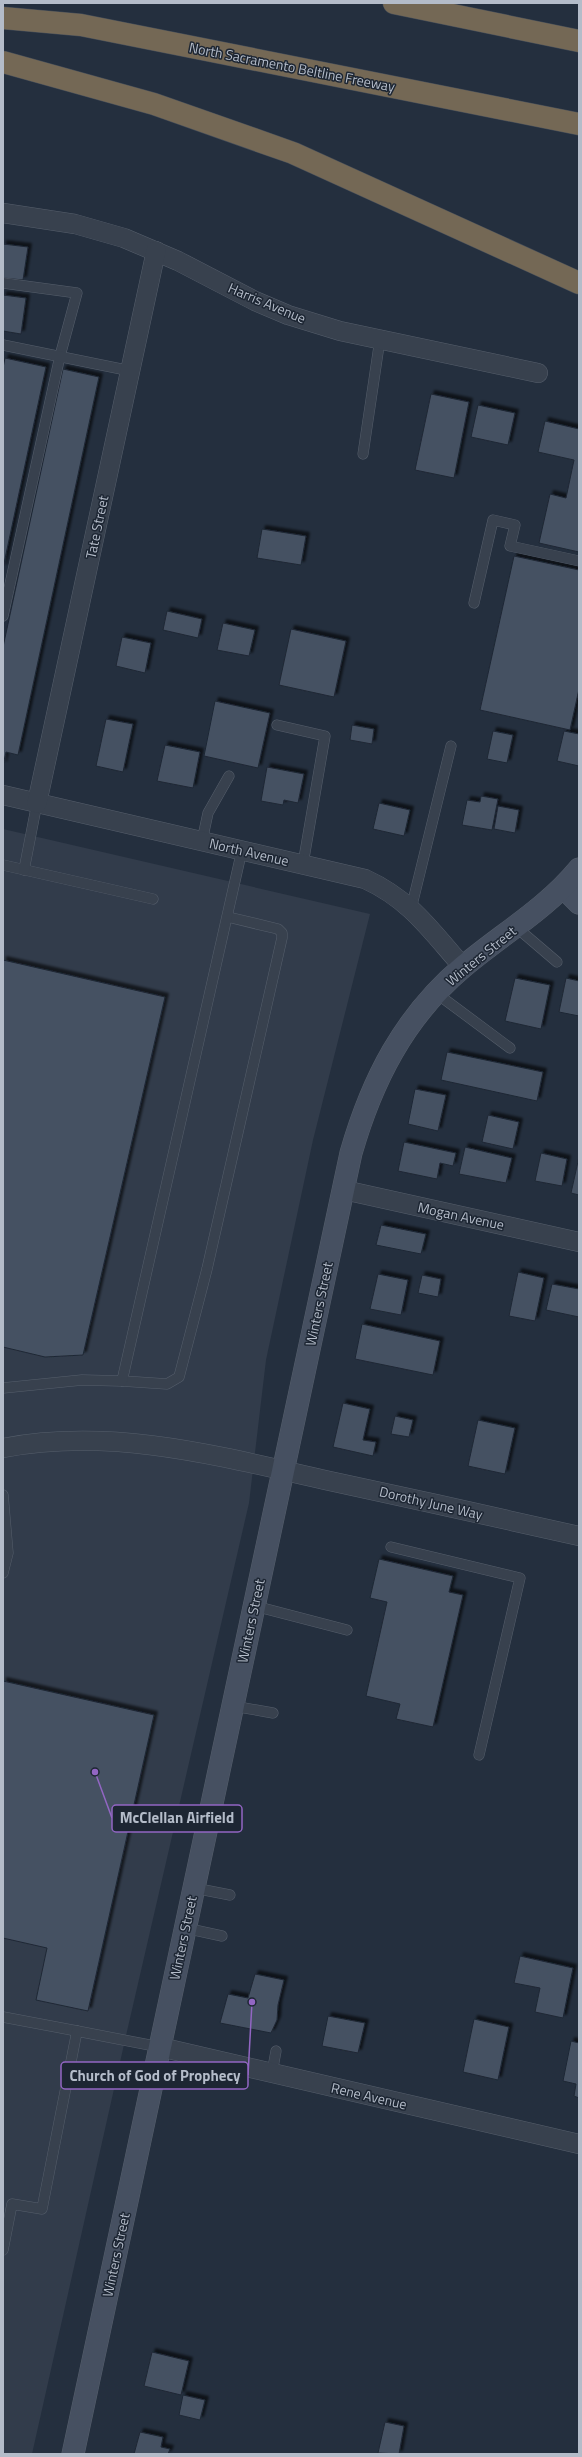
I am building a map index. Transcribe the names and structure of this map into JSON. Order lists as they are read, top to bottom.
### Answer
{
  "streets": {
    "highway": ["North Sacramento Beltline Freeway"],
    "main road": ["Winters Street"],
    "street": [
      "Harris Avenue",
      "Tate Street",
      "North Avenue",
      "Mogan Avenue",
      "Dorothy June Way",
      "Rene Avenue"
    ]
  },
  "crossings": [
    ["Harris Avenue", "Tate Street"],
    ["Tate Street", "North Avenue"],
    ["North Avenue", "Winters Street"],
    ["Winters Street", "Mogan Avenue"],
    ["Winters Street", "Dorothy June Way"],
    ["Winters Street", "Rene Avenue"]
  ],
  "places": ["McClellan Airfield", "Church of God of Prophecy"]
}
